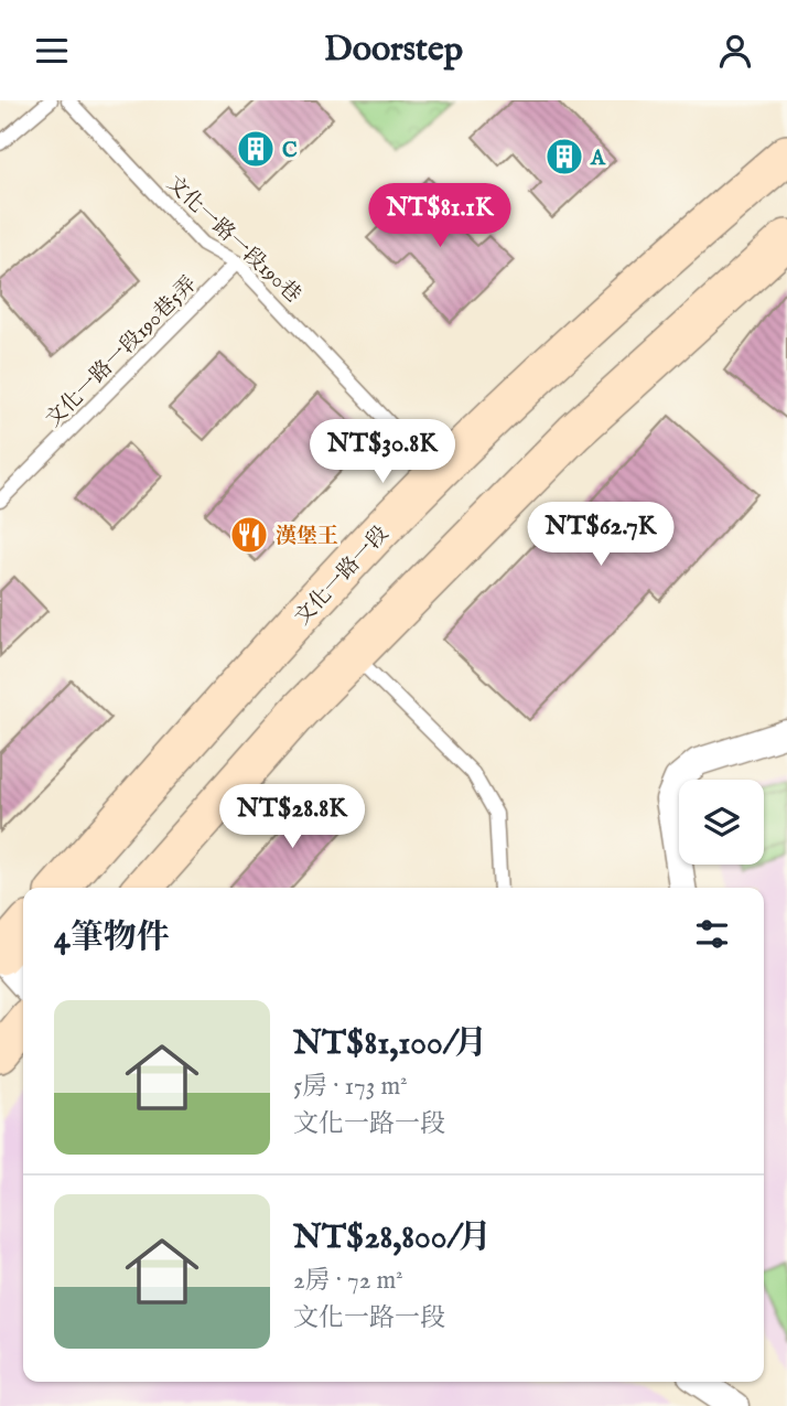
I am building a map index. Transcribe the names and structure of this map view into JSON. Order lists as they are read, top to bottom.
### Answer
{
  "streets": {
    "main road": ["文化一路一段"],
    "lane": ["文化一路一段190巷", "文化一路一段190巷5弄"]
  },
  "crossings": [
    ["文化一路一段190巷", "文化一路一段190巷5弄"],
    ["文化一路一段190巷", "文化一路一段"]
  ],
  "places": {
    "building": ["C", "A"],
    "restaurant": ["漢堡王"]
  },
  "page": {
    "header": "Doorstep",
    "price": [
      "NT$81.1K",
      "NT$30.8K",
      "NT$62.7K",
      "NT$28.8K"
    ],
    "heading": "4筆物件",
    "list": [
      {
        "name": "NT$81,100/月",
        "note": "5房 · 173 m² · 文化一路一段"
      },
      {
        "name": "NT$28,800/月",
        "note": "2房 · 72 m² · 文化一路一段"
      }
    ]
  }
}
